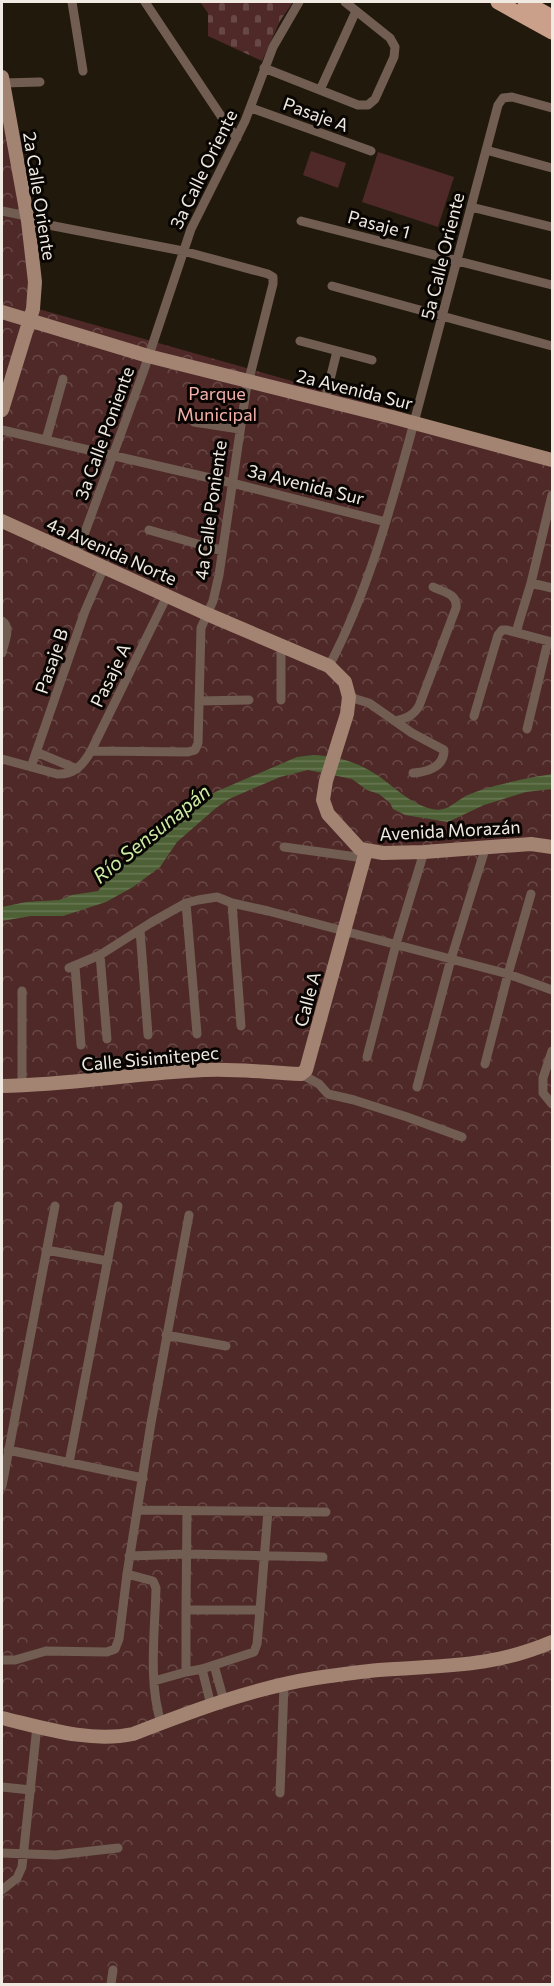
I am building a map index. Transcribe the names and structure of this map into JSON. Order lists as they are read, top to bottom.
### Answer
{
  "streets": {
    "street": [
      "Pasaje A",
      "3a Calle Oriente",
      "2a Calle Oriente",
      "Pasaje 1",
      "5a Calle Oriente",
      "2a Avenida Sur",
      "3a Calle Poniente",
      "3a Avenida Sur",
      "4a Calle Poniente",
      "4a Avenida Norte",
      "Pasaje B",
      "Avenida Morazán",
      "Calle A",
      "Calle Sisimitepec"
    ]
  },
  "crossings": [
    ["Pasaje A", "3a Calle Oriente"],
    ["Pasaje A", "4a Calle Poniente"],
    ["Pasaje A", "4a Avenida Norte"],
    ["3a Calle Oriente", "2a Avenida Sur"],
    ["3a Calle Oriente", "3a Calle Poniente"],
    ["3a Calle Oriente", "4a Calle Poniente"],
    ["2a Calle Oriente", "2a Avenida Sur"],
    ["Pasaje 1", "5a Calle Oriente"],
    ["5a Calle Oriente", "2a Avenida Sur"],
    ["5a Calle Oriente", "3a Avenida Sur"],
    ["5a Calle Oriente", "4a Avenida Norte"],
    ["2a Avenida Sur", "3a Calle Poniente"],
    ["2a Avenida Sur", "4a Calle Poniente"],
    ["3a Calle Poniente", "3a Avenida Sur"],
    ["3a Calle Poniente", "4a Avenida Norte"],
    ["3a Avenida Sur", "4a Calle Poniente"],
    ["4a Calle Poniente", "4a Avenida Norte"],
    ["4a Avenida Norte", "Pasaje B"],
    ["Avenida Morazán", "Calle A"],
    ["Calle A", "Calle Sisimitepec"]
  ],
  "water": ["Río Sensunapán"],
  "parks": ["Parque Municipal"]
}
